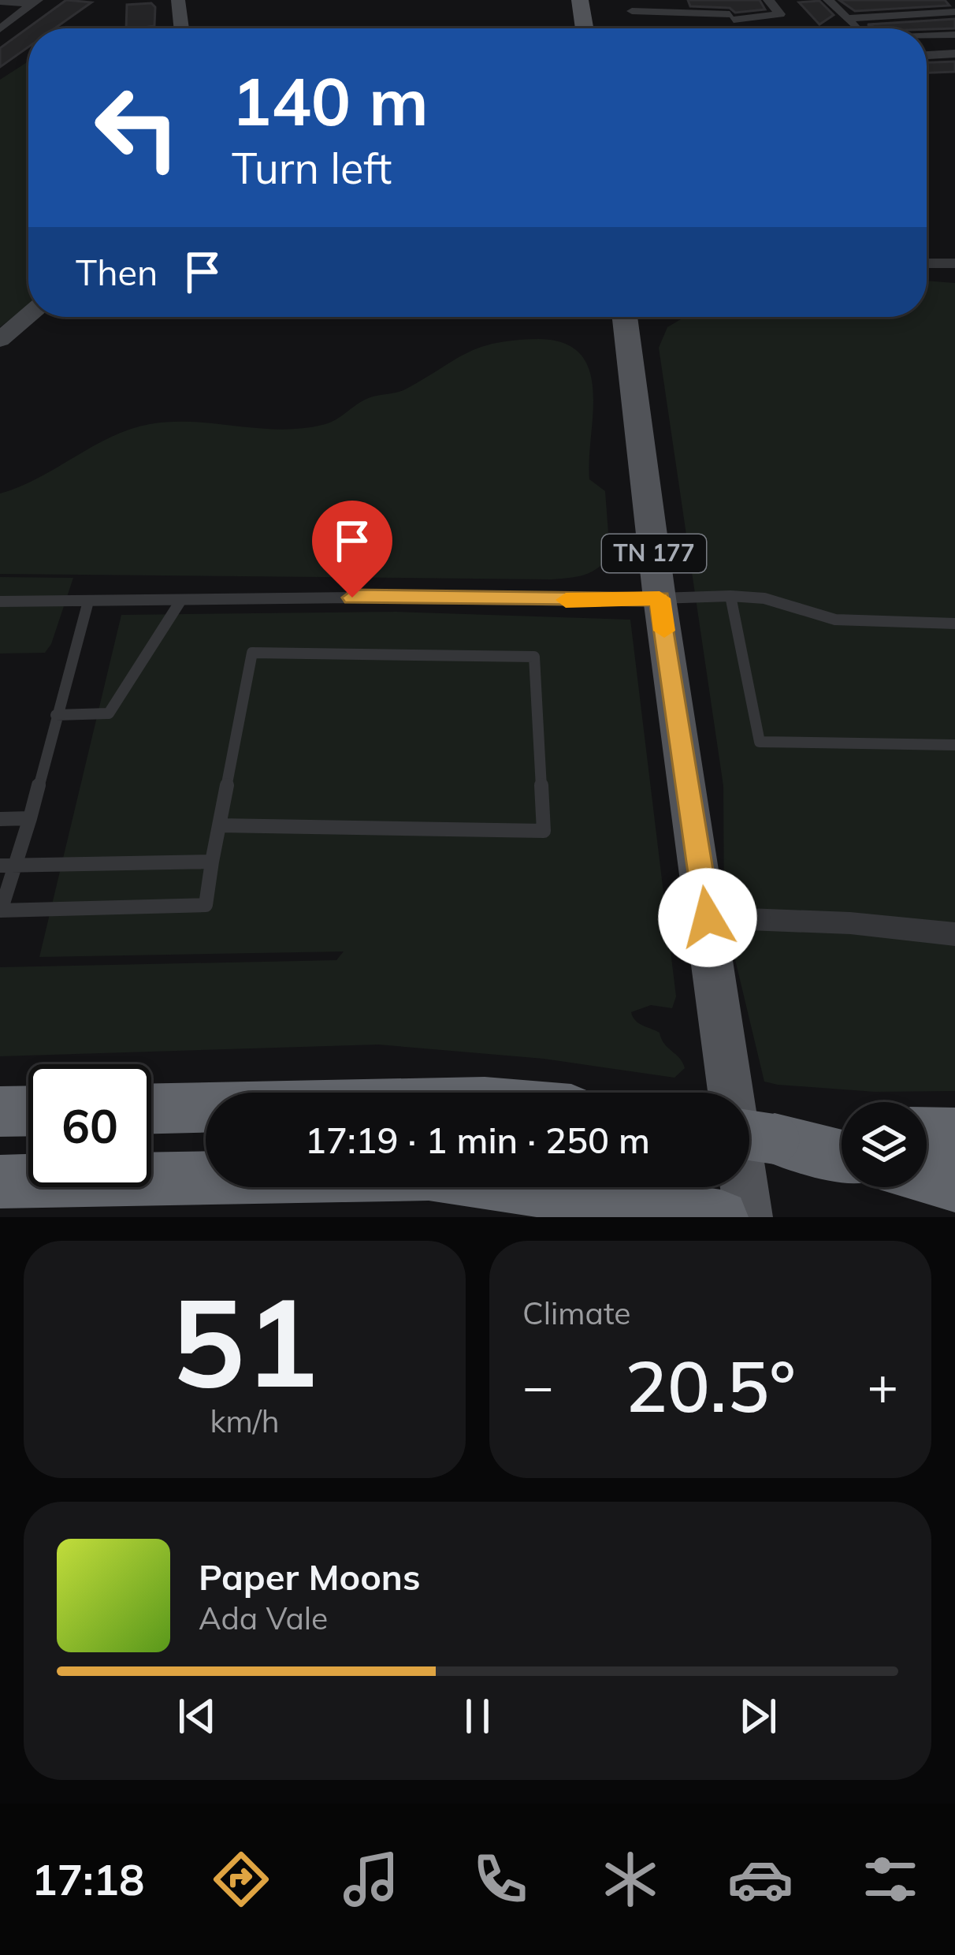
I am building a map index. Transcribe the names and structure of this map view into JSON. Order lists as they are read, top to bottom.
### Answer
{
  "streets": {
    "main road": ["TN 177"]
  },
  "page": {
    "turn": ["140 m", "Turn left"],
    "then": "Then",
    "limit": "60",
    "trip": "17:19 · 1 min · 250 m",
    "tile": [
      ["51", "km/h"],
      "Climate"
    ],
    "heat": ["−", "20.5°", "+"],
    "song": ["Paper Moons", "Ada Vale"],
    "tabs": "17:18"
  }
}
